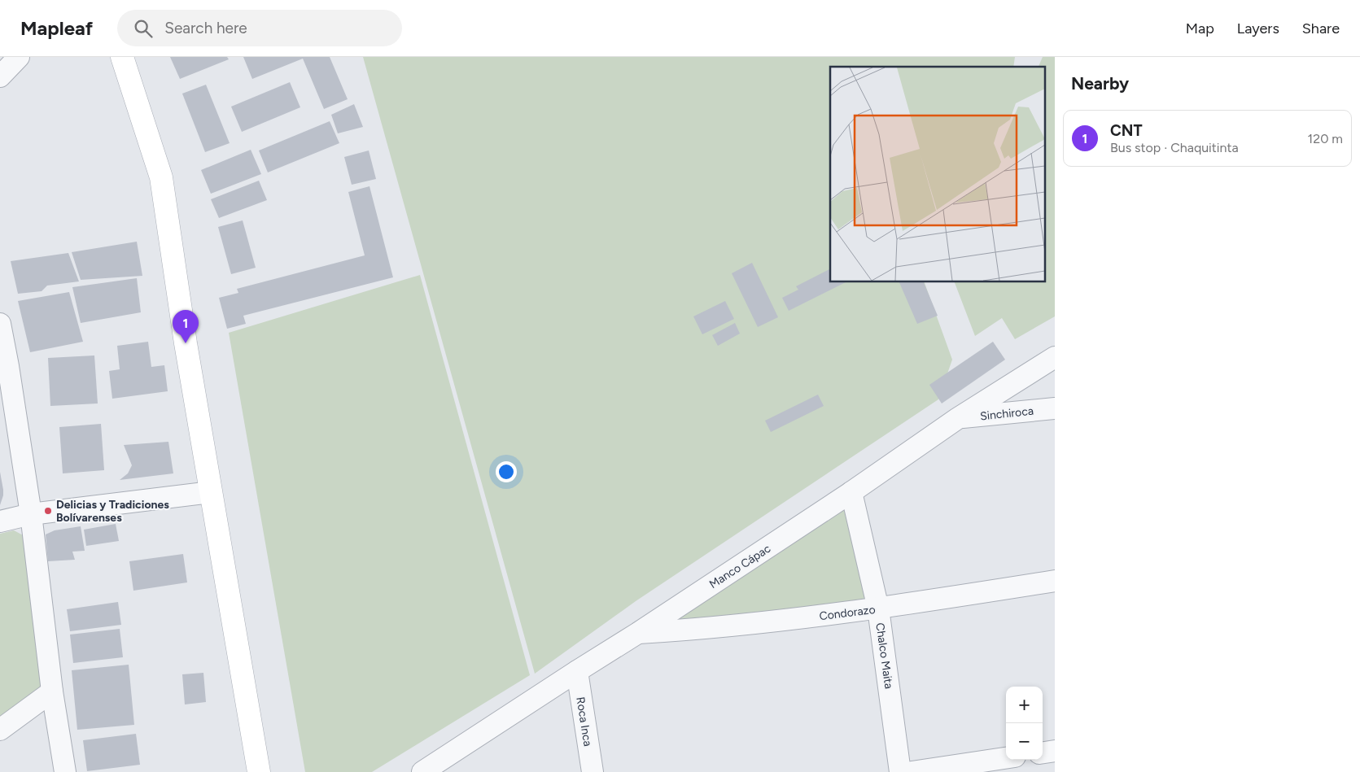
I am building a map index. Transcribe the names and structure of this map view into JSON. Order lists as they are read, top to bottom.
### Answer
{
  "streets": {
    "street": [
      "Sinchiroca",
      "Manco Cápac",
      "Condorazo",
      "Chalco Maita",
      "Roca Inca"
    ]
  },
  "crossings": [
    ["Sinchiroca", "Manco Cápac"],
    ["Manco Cápac", "Condorazo"],
    ["Manco Cápac", "Chalco Maita"],
    ["Manco Cápac", "Roca Inca"],
    ["Condorazo", "Chalco Maita"]
  ],
  "places": ["Delicias y Tradiciones Bolívarenses"],
  "page": {
    "header": "Mapleaf",
    "search": "Search here",
    "nav": ["Map", "Layers", "Share"],
    "heading": "Nearby",
    "list": [
      {
        "mark": "1",
        "name": "CNT",
        "note": "Bus stop · Chaquitinta",
        "value": "120 m"
      }
    ],
    "pins": "1",
    "map_buttons": ["+", "−"]
  }
}
